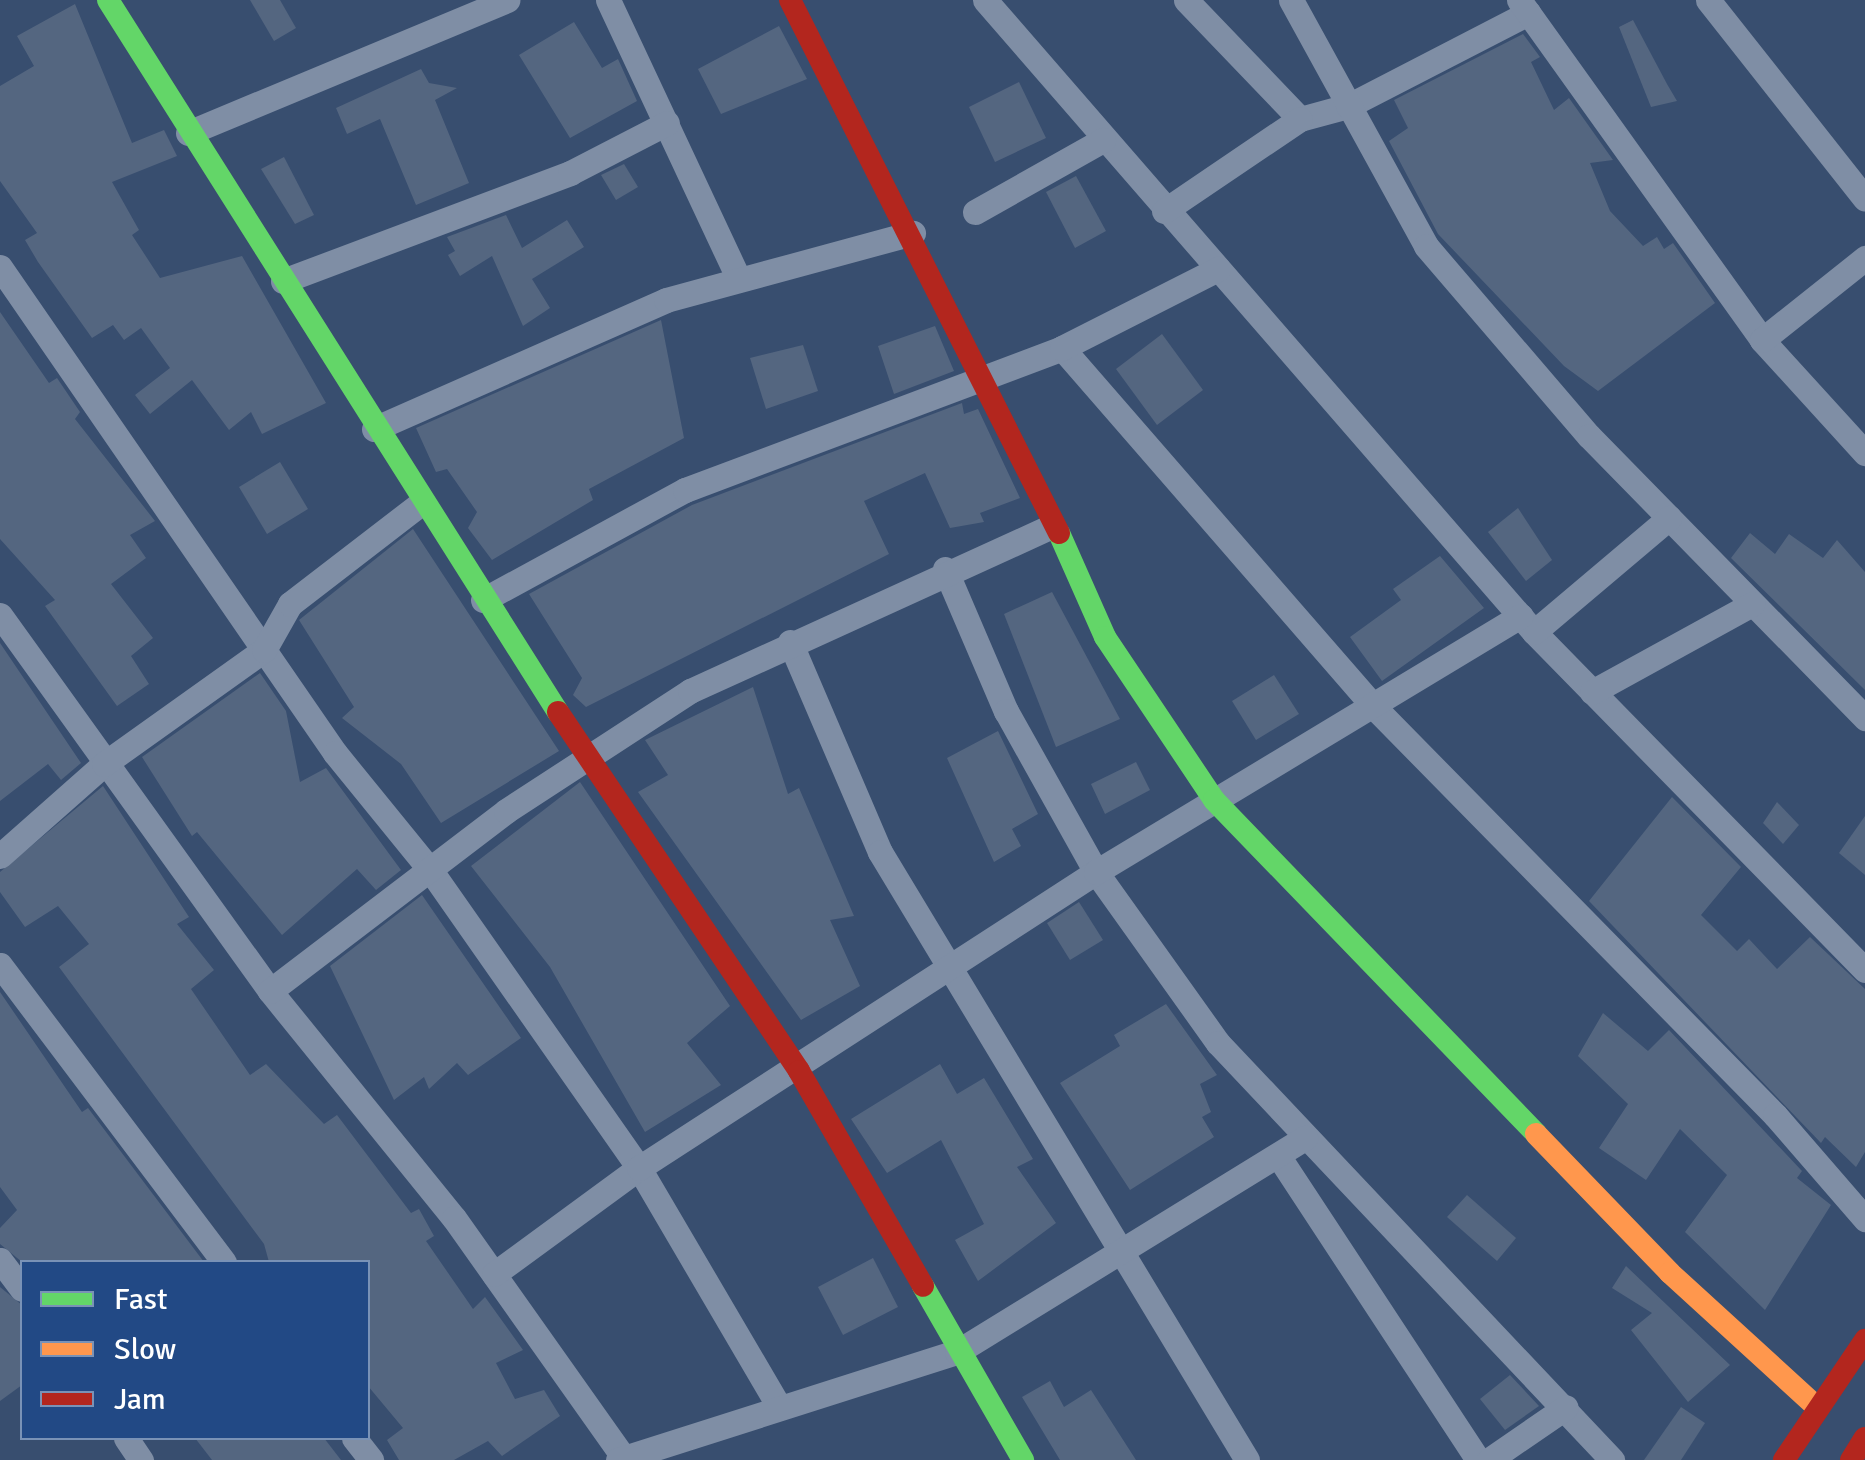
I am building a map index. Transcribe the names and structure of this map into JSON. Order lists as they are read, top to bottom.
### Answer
{
  "legend": ["Fast", "Slow", "Jam"]
}
